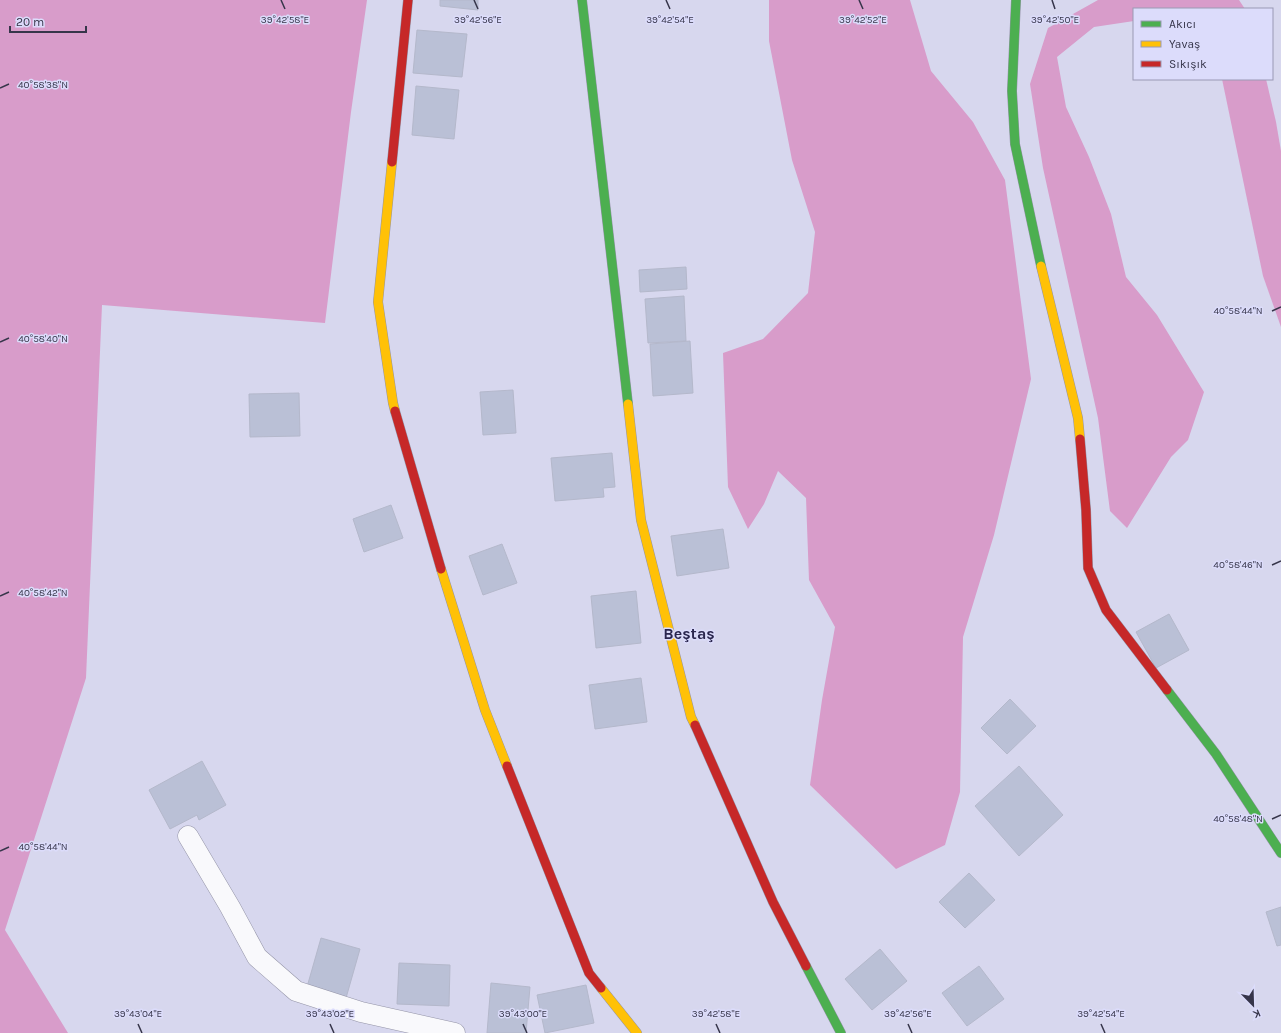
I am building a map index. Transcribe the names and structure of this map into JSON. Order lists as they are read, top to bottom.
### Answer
{
  "districts": ["Beştaş"],
  "legend": ["Akıcı", "Yavaş", "Sıkışık"],
  "scale_bar": "20 m",
  "north": "bottom right",
  "coordinates": [
    "39°42'58\"E",
    "39°42'56\"E",
    "39°42'54\"E",
    "39°42'52\"E",
    "39°42'50\"E",
    "40°58'38\"N",
    "40°58'44\"N",
    "40°58'40\"N",
    "40°58'46\"N",
    "40°58'42\"N",
    "40°58'48\"N",
    "39°43'04\"E",
    "39°43'02\"E",
    "39°43'00\"E"
  ]
}
